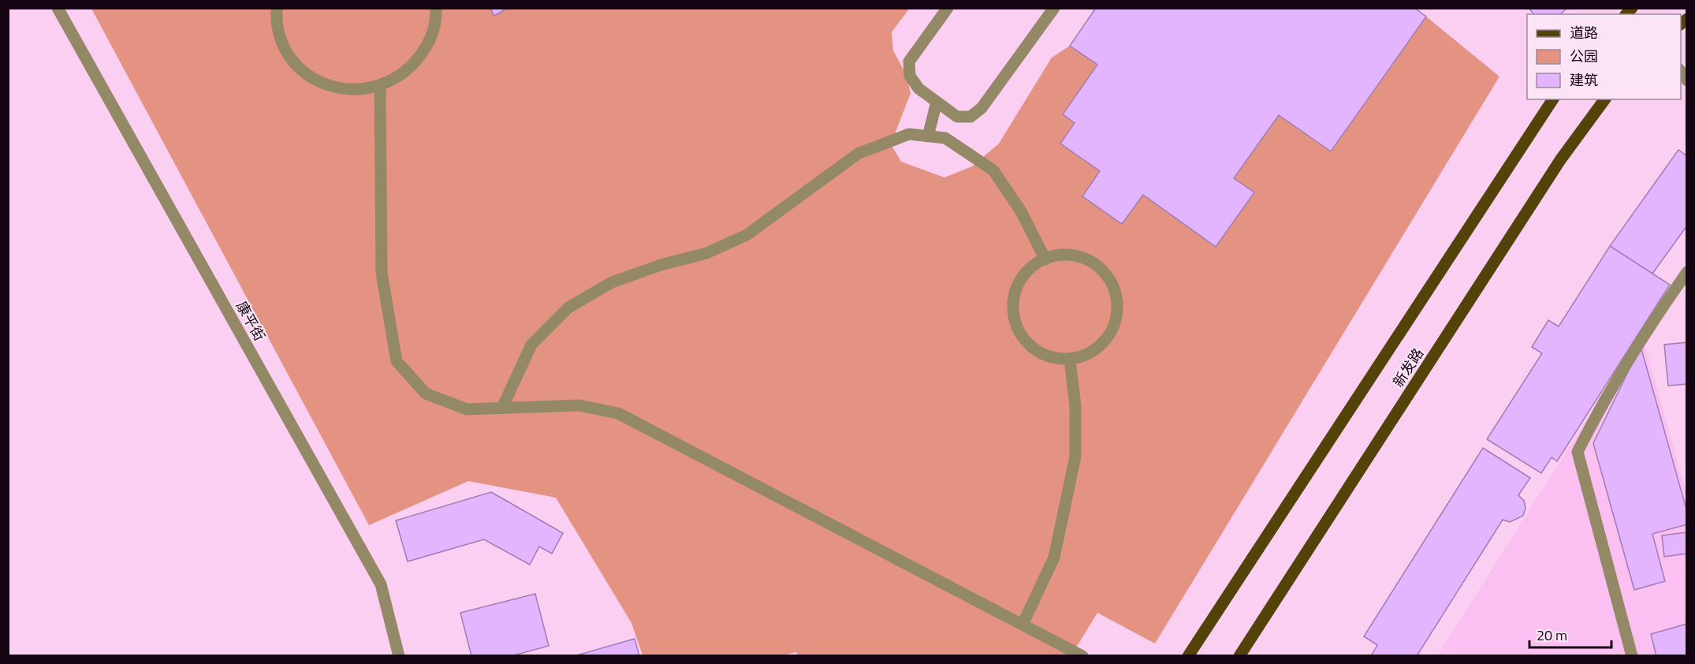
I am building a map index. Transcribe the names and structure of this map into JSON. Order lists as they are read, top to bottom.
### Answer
{
  "streets": {
    "main road": ["新发路"],
    "street": ["康平街"]
  },
  "legend": ["道路", "公园", "建筑"],
  "scale_bar": "20 m"
}
